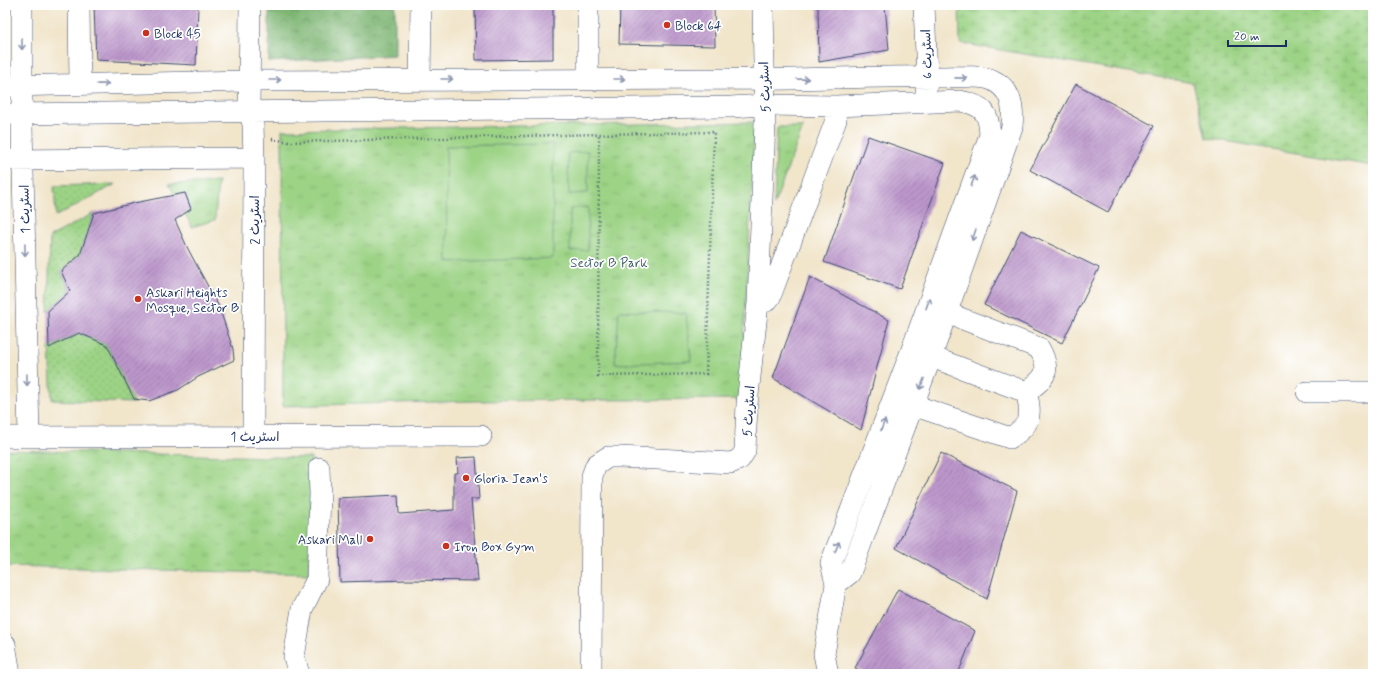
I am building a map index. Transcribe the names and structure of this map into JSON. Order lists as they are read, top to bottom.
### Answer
{
  "streets": {
    "street": [
      "اسٹریٹ 6",
      "اسٹریٹ 5",
      "اسٹریٹ 1",
      "اسٹریٹ 2"
    ]
  },
  "crossings": [
    ["اسٹریٹ 1", "اسٹریٹ 2"]
  ],
  "one_way": ["اسٹریٹ 1"],
  "parks": ["Sector B Park"],
  "places": [
    "Block 64",
    "Block 45",
    "Askari Heights Mosque, Sector B",
    "Gloria Jean's",
    "Askari Mall",
    "Iron Box Gym"
  ],
  "scale_bar": "20 m"
}
